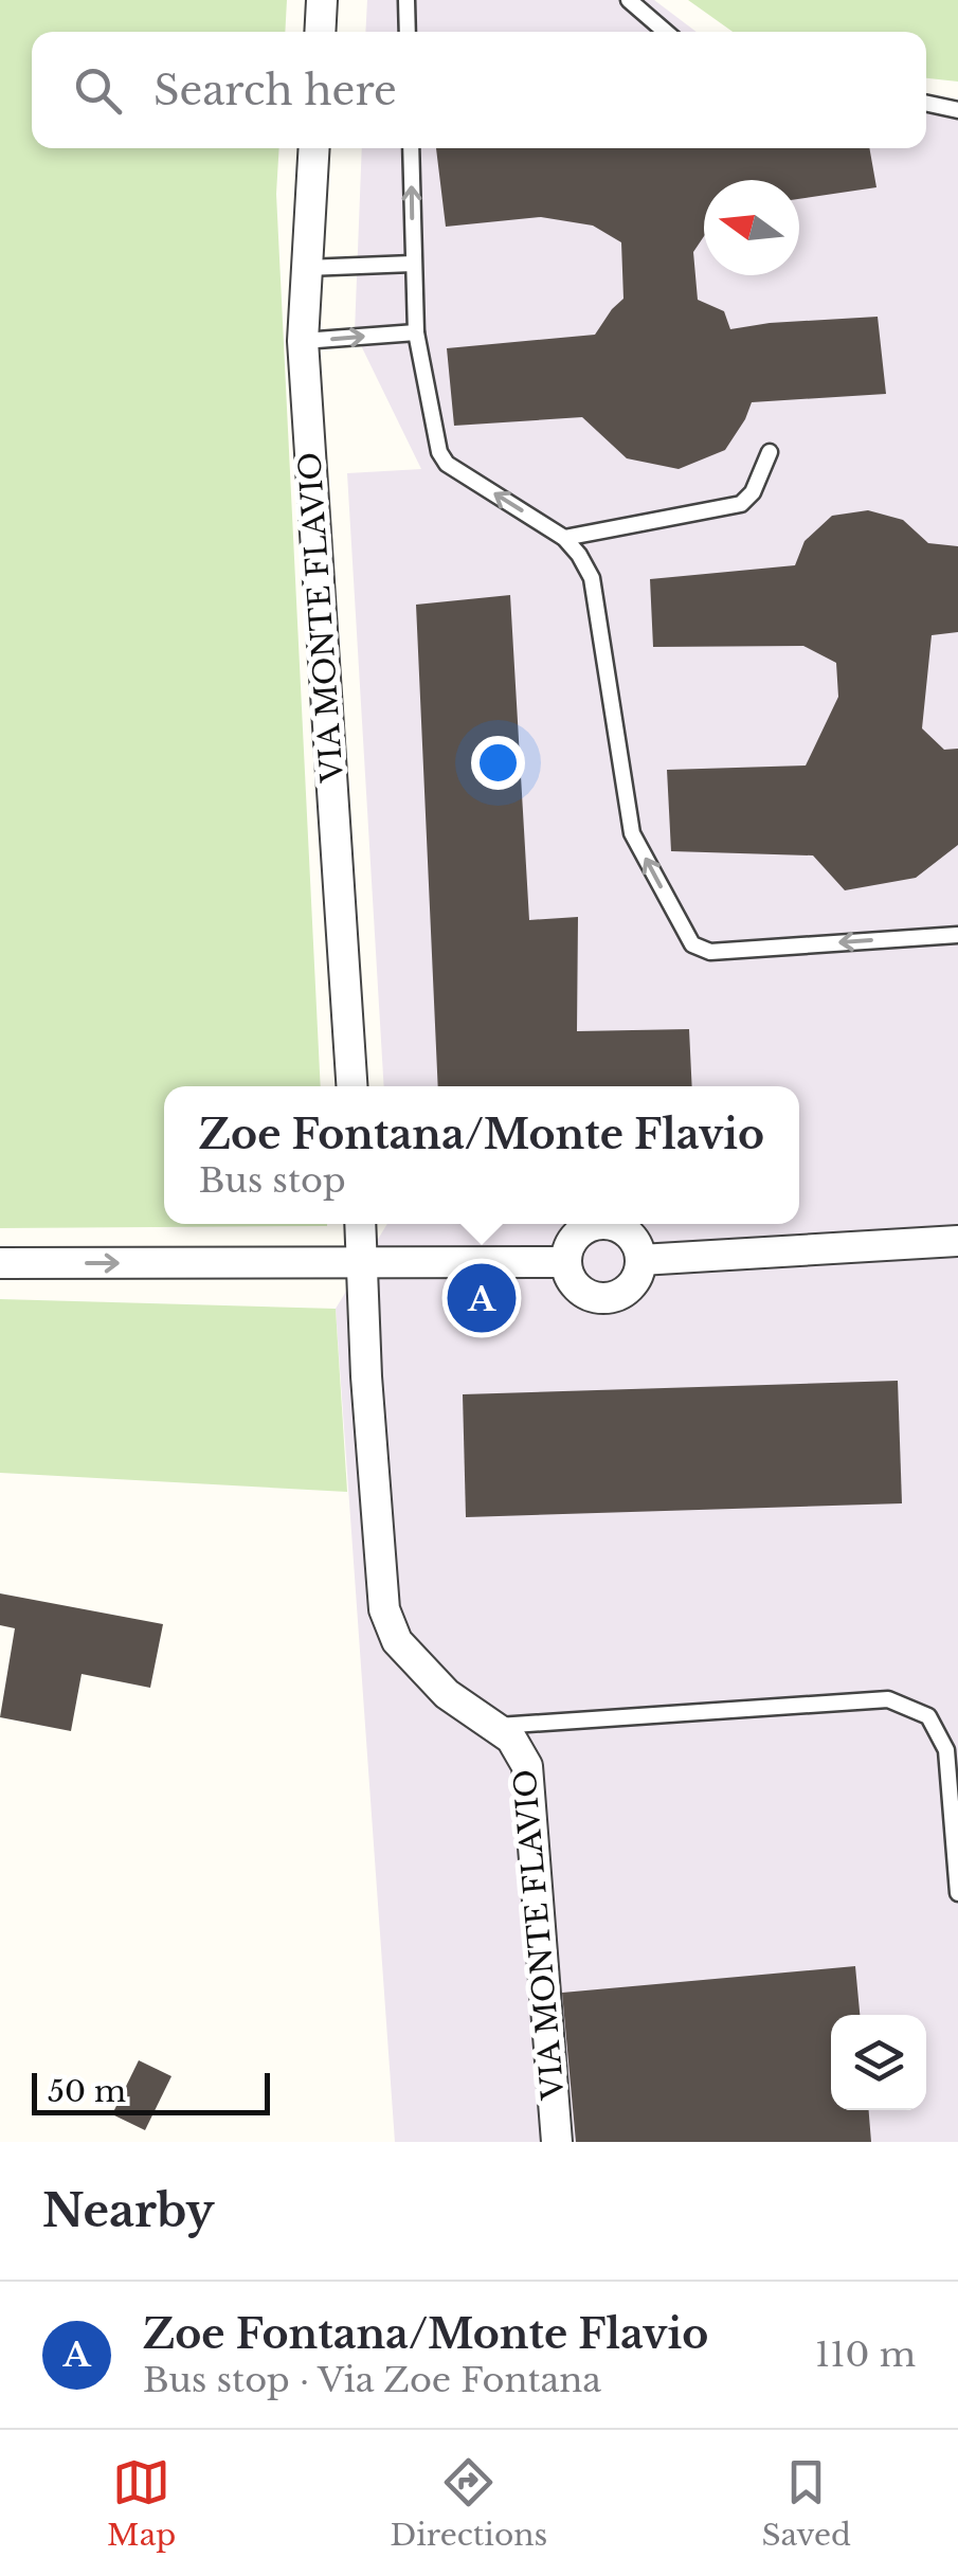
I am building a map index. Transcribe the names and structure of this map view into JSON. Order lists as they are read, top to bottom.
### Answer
{
  "streets": {
    "street": ["VIA MONTE FLAVIO"]
  },
  "scale_bar": "50 m",
  "north": "left",
  "page": {
    "search": "Search here",
    "popup": ["Zoe Fontana/Monte Flavio", "Bus stop"],
    "pins": "A",
    "scale": "50 m",
    "heading": "Nearby",
    "list": [
      {
        "mark": "A",
        "name": "Zoe Fontana/Monte Flavio",
        "note": "Bus stop · Via Zoe Fontana",
        "value": "110 m"
      }
    ],
    "nav": ["Map", "Directions", "Saved"]
  }
}
